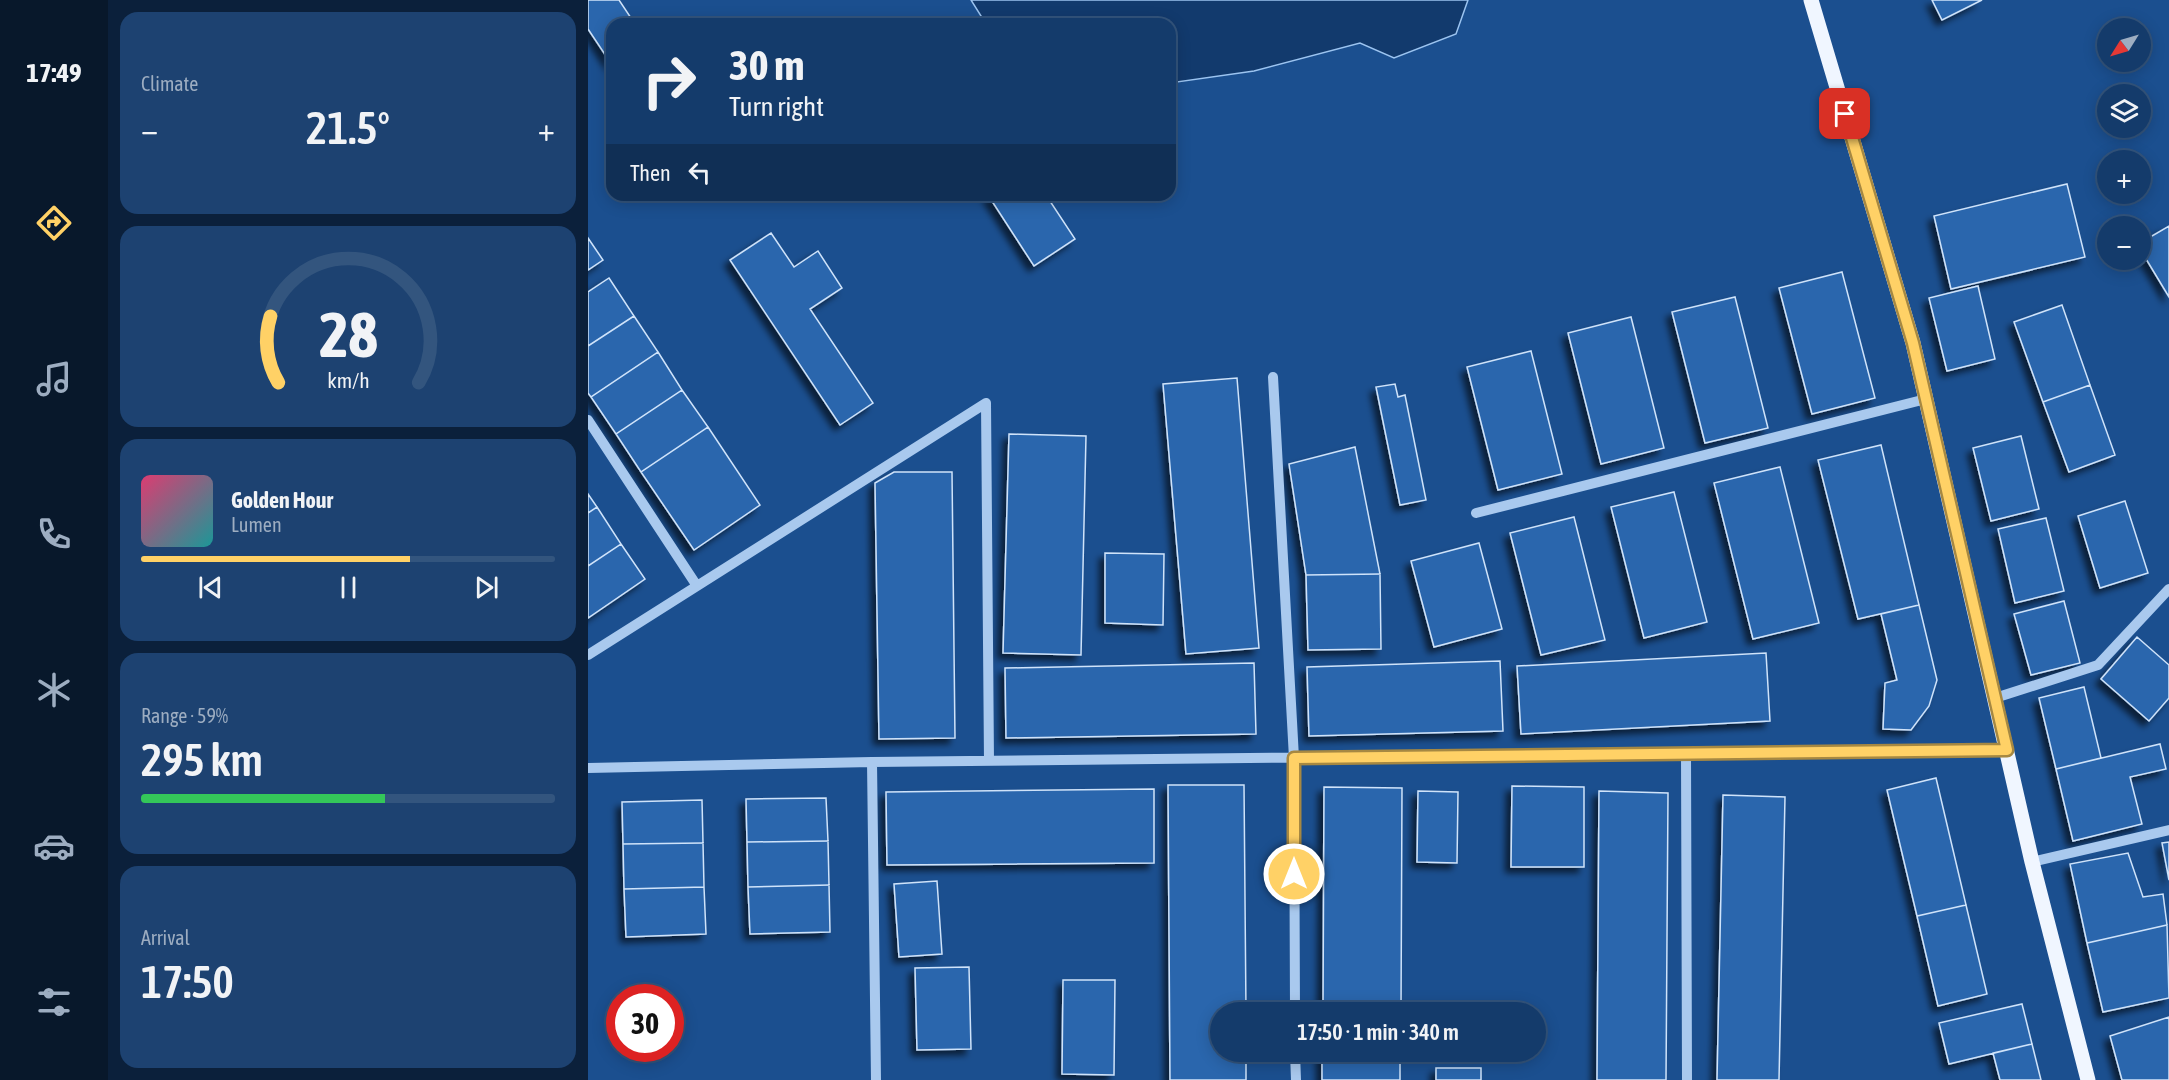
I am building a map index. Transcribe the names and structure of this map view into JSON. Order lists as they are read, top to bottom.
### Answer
{
  "north": "bottom left",
  "page": {
    "tabs": "17:49",
    "tile": [
      "Climate",
      ["Range · 59%", "295 km"],
      ["Arrival", "17:50"]
    ],
    "map_buttons": ["+", "−"],
    "turn": ["30 m", "Turn right"],
    "heat": ["−", "21.5°", "+"],
    "then": "Then",
    "song": ["Golden Hour", "Lumen"],
    "limit": "30",
    "trip": "17:50 · 1 min · 340 m",
    "gauge": ["28", "km/h"]
  }
}
